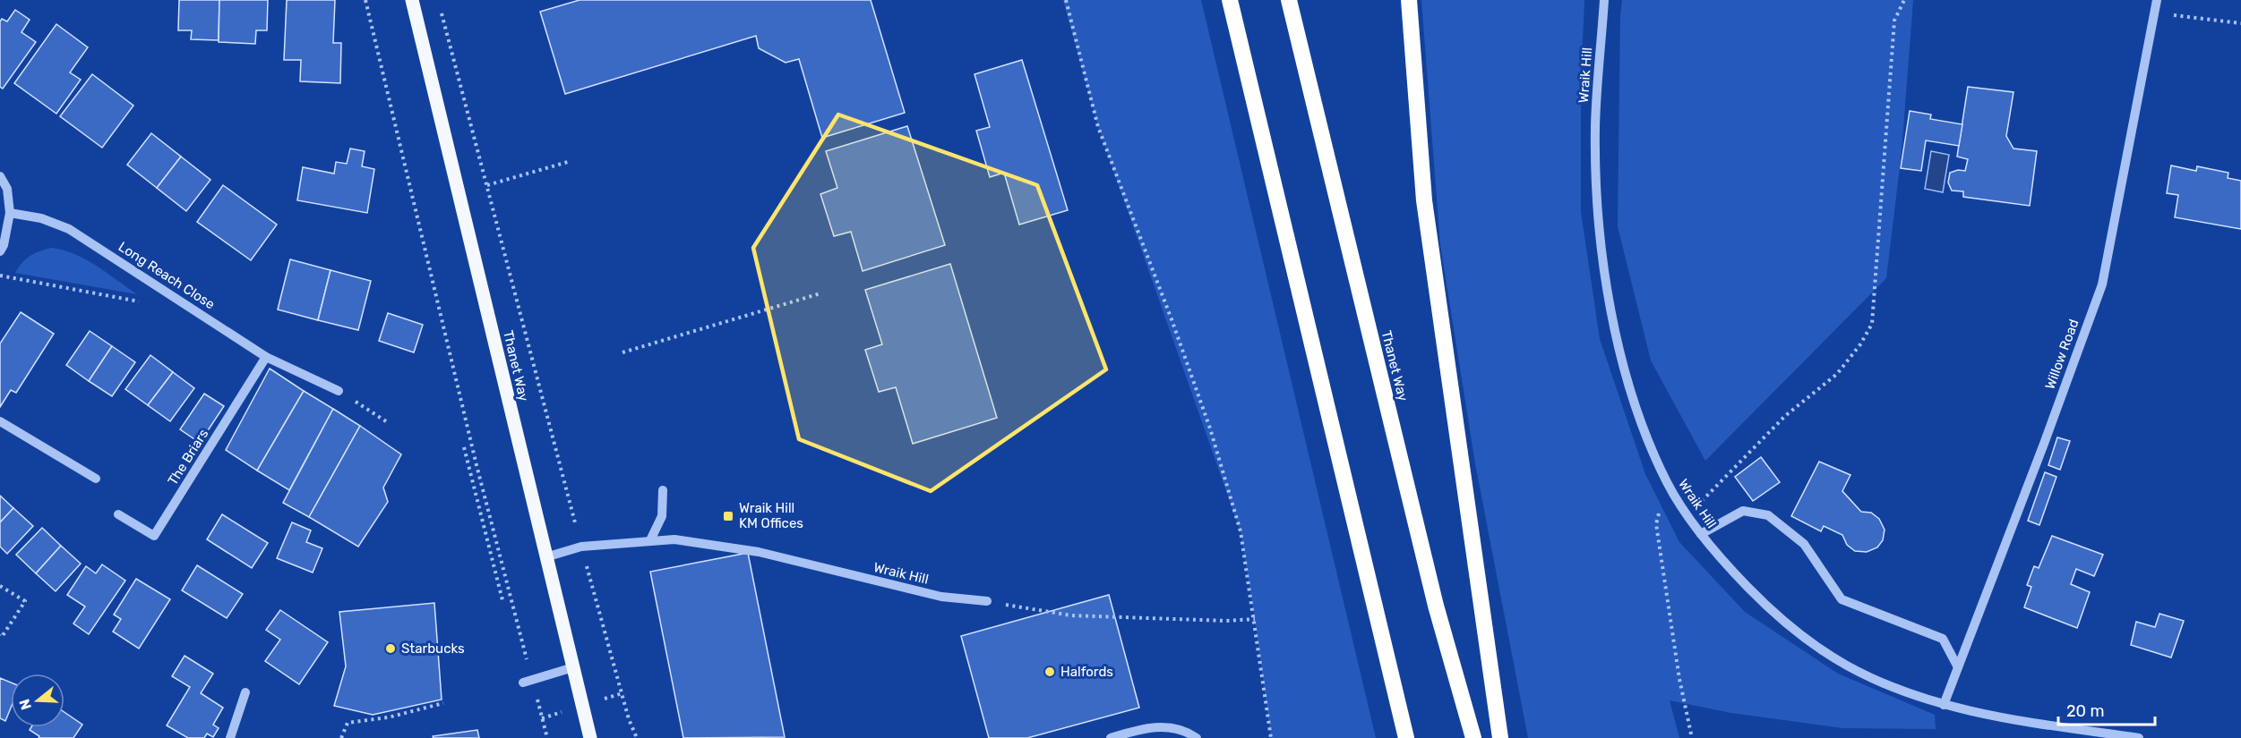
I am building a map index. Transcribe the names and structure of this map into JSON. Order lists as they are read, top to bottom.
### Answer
{
  "streets": {
    "highway": ["Thanet Way"],
    "street": [
      "Wraik Hill",
      "Long Reach Close",
      "Willow Road",
      "The Briars"
    ]
  },
  "crossings": [
    ["Wraik Hill", "Willow Road"],
    ["Wraik Hill", "Thanet Way"],
    ["Long Reach Close", "The Briars"]
  ],
  "places": {
    "transit": ["Wraik Hill KM Offices"],
    "other": ["Starbucks", "Halfords"]
  },
  "scale_bar": "20 m",
  "north": "left"
}
